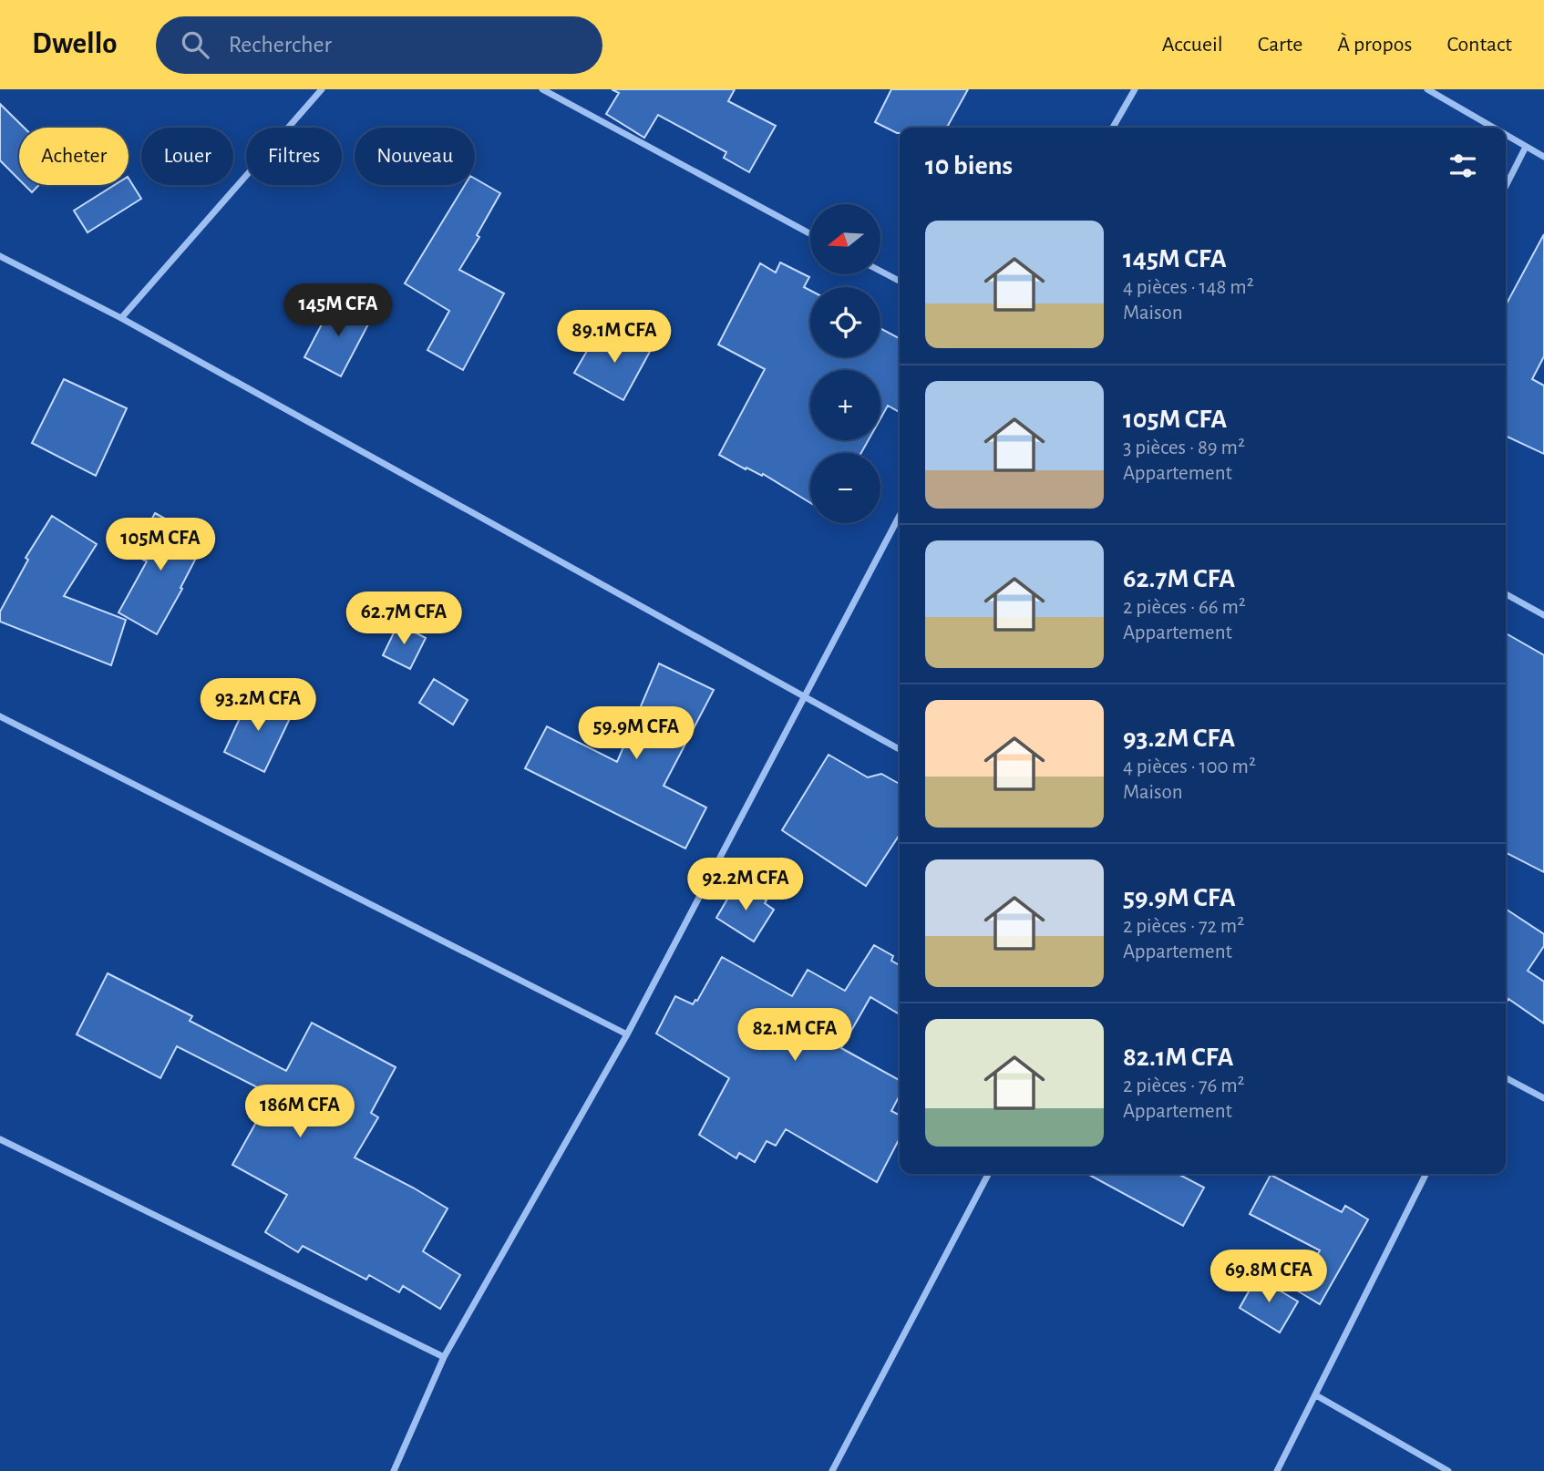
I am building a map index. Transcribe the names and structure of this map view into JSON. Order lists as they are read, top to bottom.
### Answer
{
  "north": "left",
  "page": {
    "header": "Dwello",
    "search": "Rechercher",
    "nav": [
      "Accueil",
      "Carte",
      "À propos",
      "Contact"
    ],
    "chip": [
      "Acheter",
      "Louer",
      "Filtres",
      "Nouveau"
    ],
    "heading": "10 biens",
    "map_buttons": ["+", "−"],
    "list": [
      {
        "name": "145M CFA",
        "note": "4 pièces · 148 m² · Maison"
      },
      {
        "name": "105M CFA",
        "note": "3 pièces · 89 m² · Appartement"
      },
      {
        "name": "62.7M CFA",
        "note": "2 pièces · 66 m² · Appartement"
      },
      {
        "name": "93.2M CFA",
        "note": "4 pièces · 100 m² · Maison"
      },
      {
        "name": "59.9M CFA",
        "note": "2 pièces · 72 m² · Appartement"
      },
      {
        "name": "82.1M CFA",
        "note": "2 pièces · 76 m² · Appartement"
      }
    ],
    "price": [
      "145M CFA",
      "89.1M CFA",
      "105M CFA",
      "62.7M CFA",
      "93.2M CFA",
      "59.9M CFA",
      "92.2M CFA",
      "82.1M CFA",
      "186M CFA",
      "69.8M CFA"
    ]
  }
}
